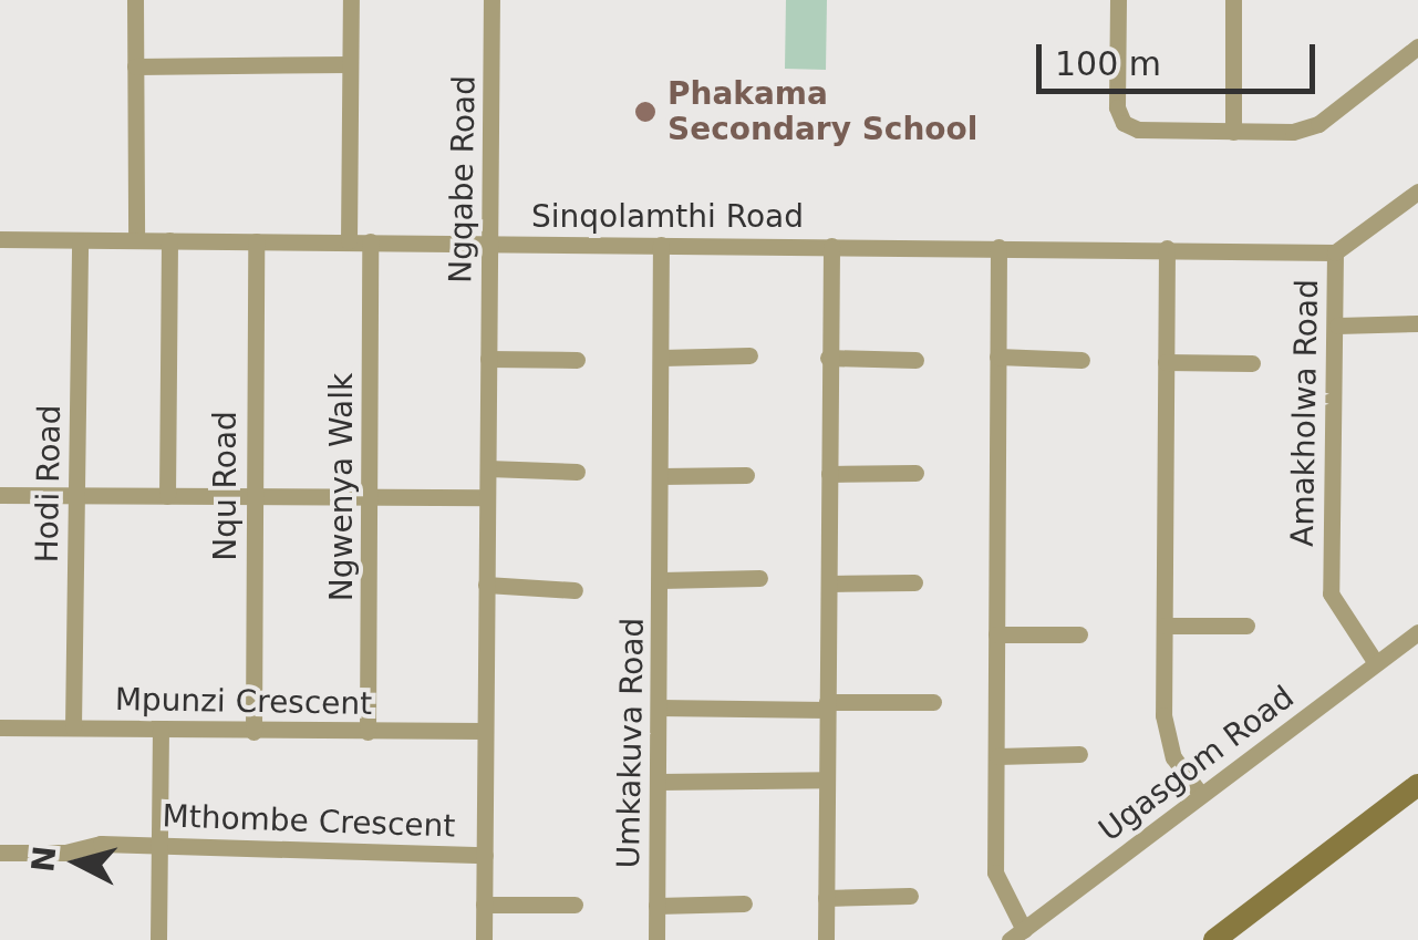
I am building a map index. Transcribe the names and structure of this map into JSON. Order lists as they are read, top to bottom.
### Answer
{
  "streets": {
    "street": [
      "Ngqabe Road",
      "Sinqolamthi Road",
      "Amakholwa Road",
      "Hodi Road",
      "Nqu Road",
      "Ngwenya Walk",
      "Mpunzi Crescent",
      "Umkakuva Road",
      "Ugasgom Road",
      "Mthombe Crescent"
    ]
  },
  "crossings": [
    ["Ngqabe Road", "Sinqolamthi Road"],
    ["Ngqabe Road", "Mpunzi Crescent"],
    ["Ngqabe Road", "Mthombe Crescent"],
    ["Sinqolamthi Road", "Amakholwa Road"],
    ["Sinqolamthi Road", "Hodi Road"],
    ["Sinqolamthi Road", "Nqu Road"],
    ["Sinqolamthi Road", "Ngwenya Walk"],
    ["Sinqolamthi Road", "Umkakuva Road"],
    ["Amakholwa Road", "Ugasgom Road"],
    ["Hodi Road", "Mpunzi Crescent"],
    ["Nqu Road", "Mpunzi Crescent"],
    ["Ngwenya Walk", "Mpunzi Crescent"]
  ],
  "places": ["Phakama Secondary School"],
  "scale_bar": "100 m",
  "north": "left"
}
